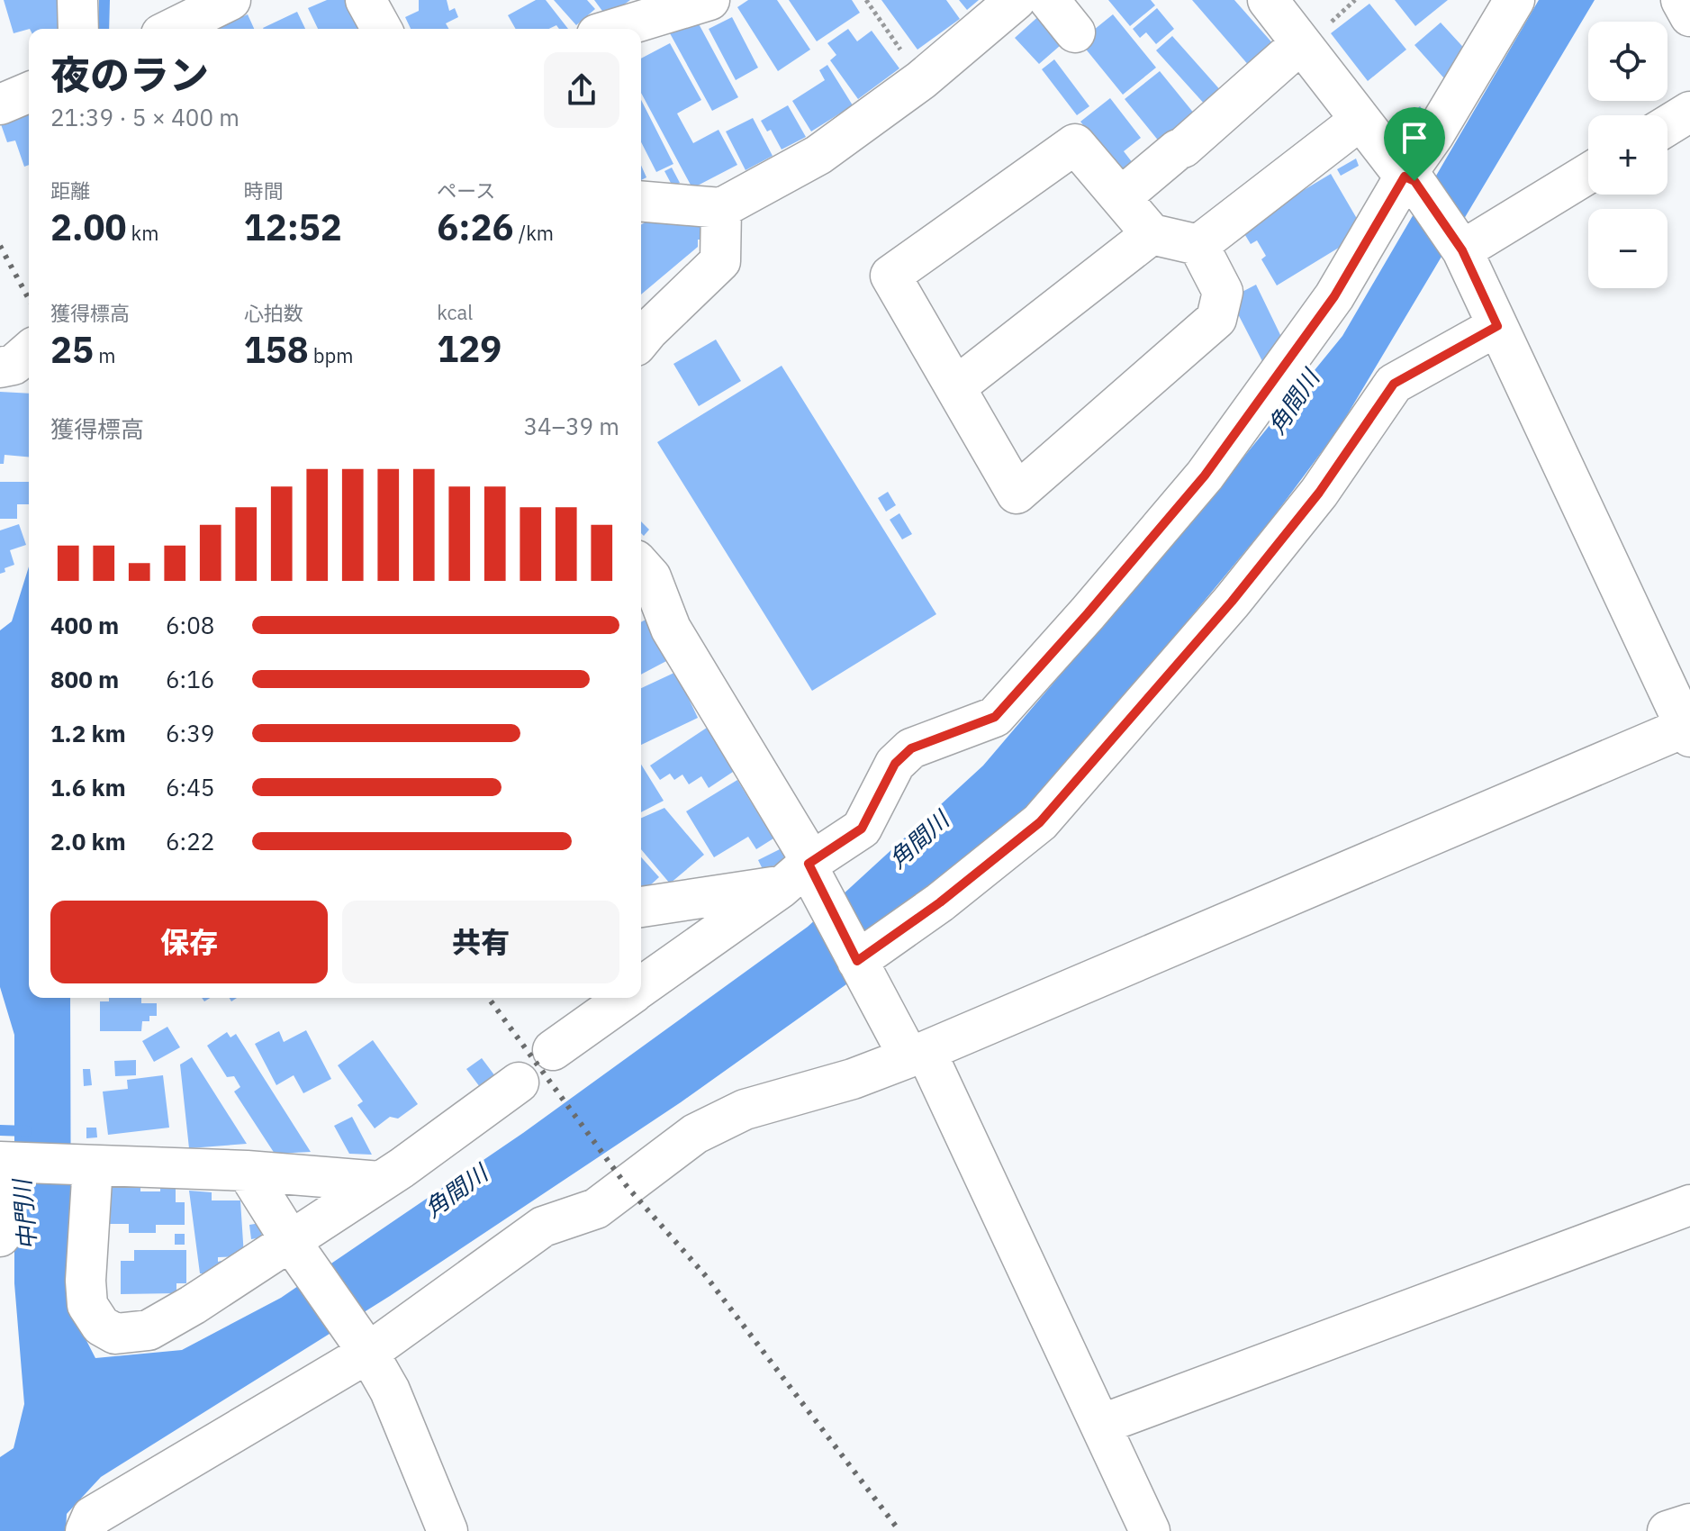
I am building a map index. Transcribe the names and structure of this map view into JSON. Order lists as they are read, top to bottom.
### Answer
{
  "water": ["角間川", "中門川"],
  "page": {
    "map_buttons": ["+", "−"],
    "heading": ["夜のラン", "21:39 · 5 × 400 m"],
    "stats": [
      ["距離", "2.00 km"],
      ["時間", "12:52"],
      ["ペース", "6:26 /km"],
      ["獲得標高", "25 m"],
      ["心拍数", "158 bpm"],
      ["kcal", "129"]
    ],
    "chart": ["獲得標高", "34–39 m"],
    "list": [
      {
        "name": "400 m",
        "note": "6:08"
      },
      {
        "name": "800 m",
        "note": "6:16"
      },
      {
        "name": "1.2 km",
        "note": "6:39"
      },
      {
        "name": "1.6 km",
        "note": "6:45"
      },
      {
        "name": "2.0 km",
        "note": "6:22"
      }
    ],
    "buttons": ["保存", "共有"]
  }
}
